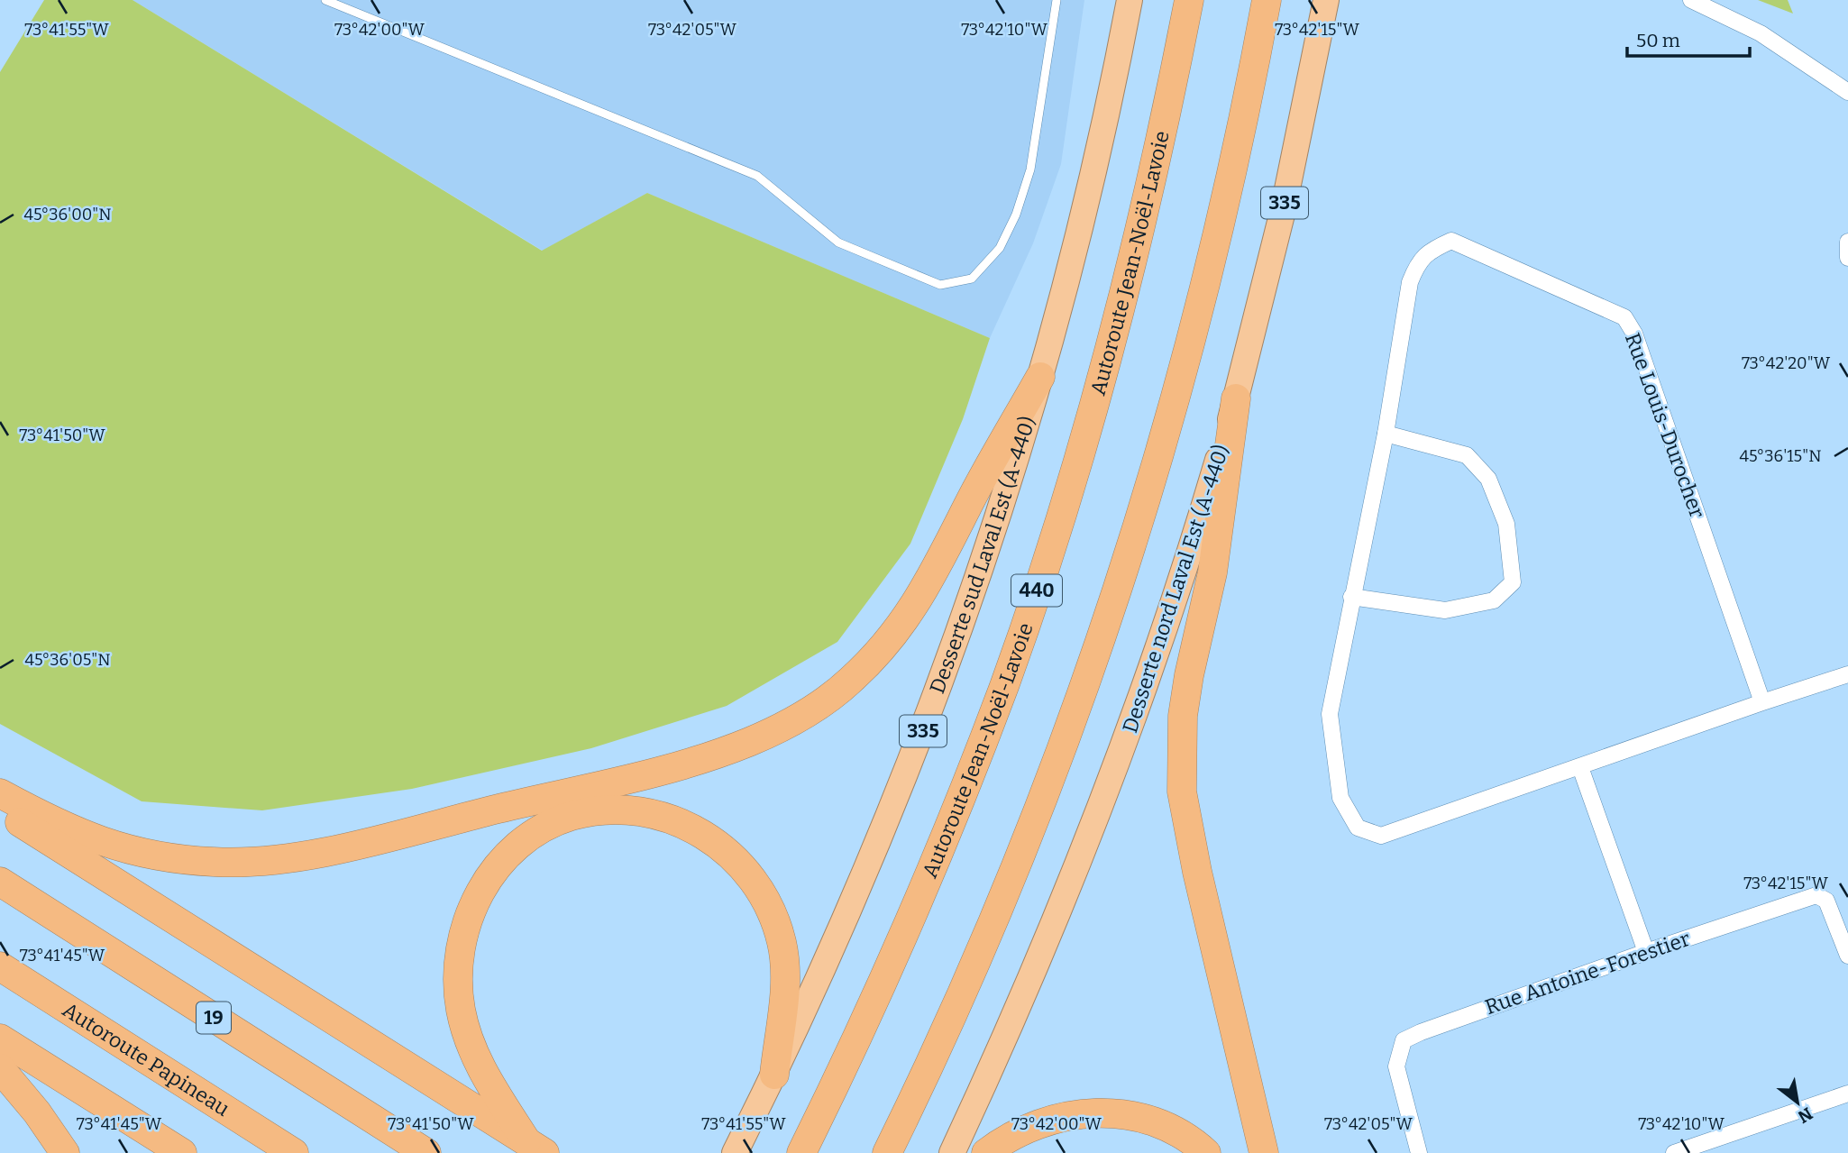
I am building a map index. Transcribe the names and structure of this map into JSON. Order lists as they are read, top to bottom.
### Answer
{
  "streets": {
    "highway": [
      "335",
      "Autoroute Jean-Noël-Lavoie",
      "Desserte sud Laval Est (A-440)",
      "Desserte nord Laval Est (A-440)",
      "440",
      "19",
      "Autoroute Papineau"
    ],
    "street": ["Rue Louis-Durocher", "Rue Antoine-Forestier"]
  },
  "crossings": [
    ["335", "Desserte nord Laval Est (A-440)"]
  ],
  "scale_bar": "50 m",
  "north": "bottom right",
  "coordinates": [
    "73°41'55\"W",
    "73°42'00\"W",
    "73°42'05\"W",
    "73°42'10\"W",
    "73°42'15\"W",
    "45°36'00\"N",
    "73°42'20\"W",
    "73°41'50\"W",
    "45°36'15\"N",
    "45°36'05\"N",
    "73°41'45\"W"
  ]
}
